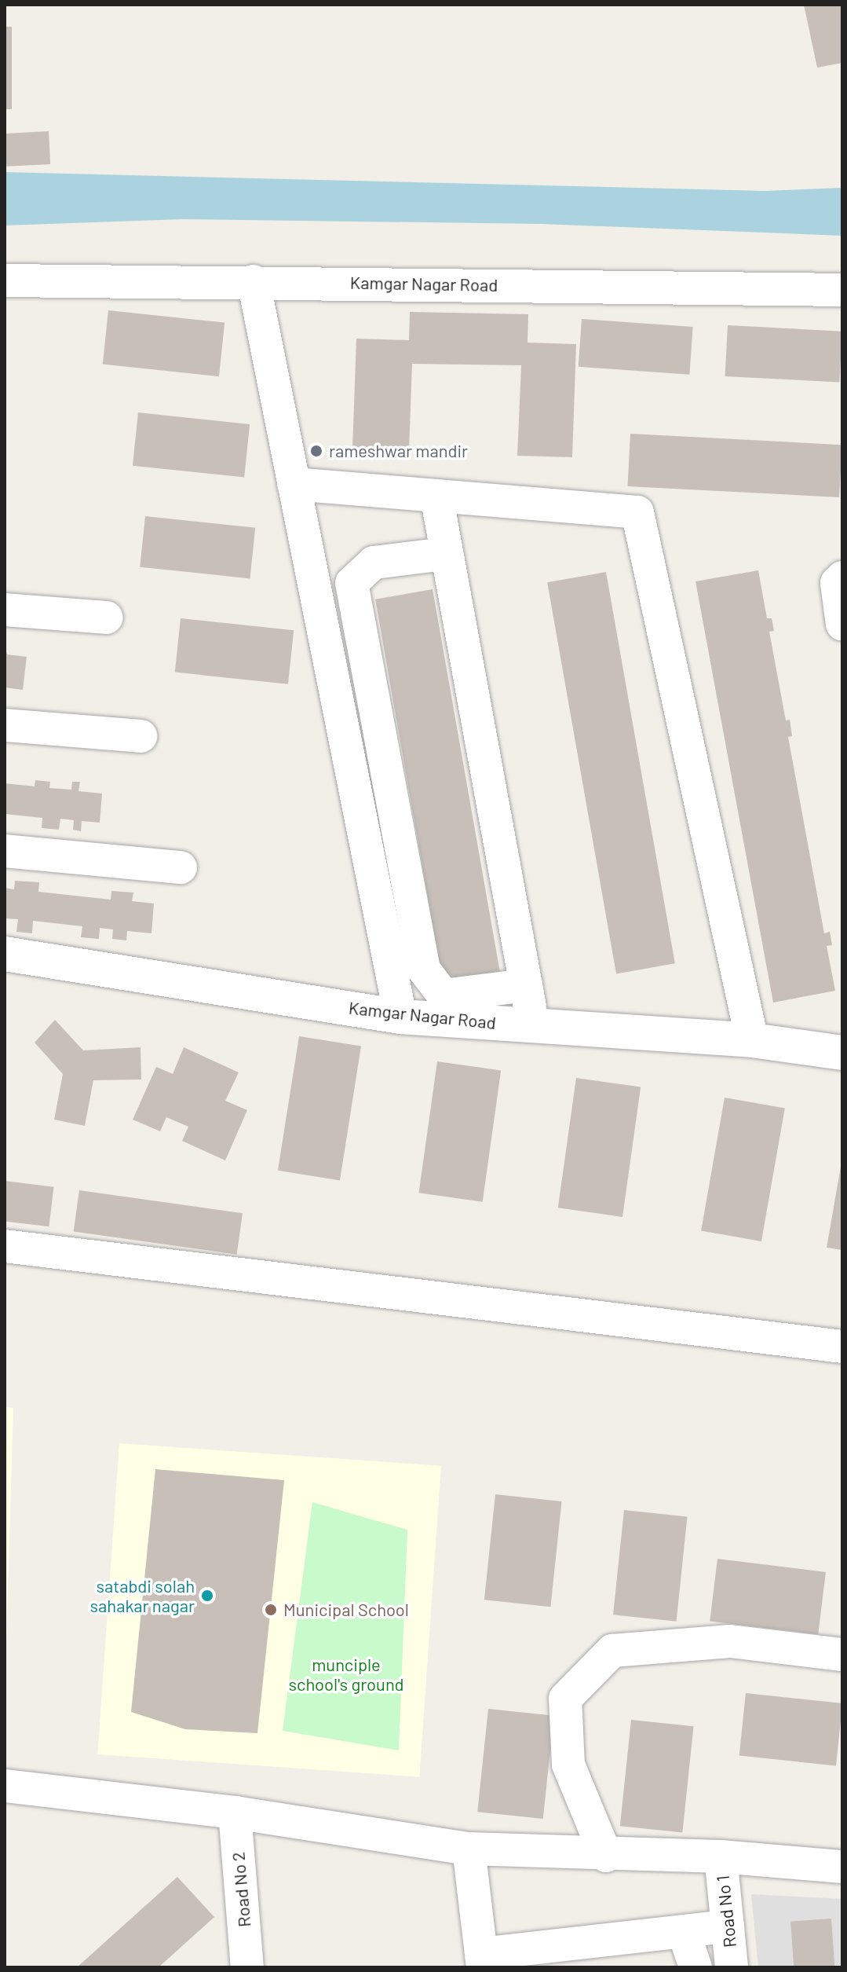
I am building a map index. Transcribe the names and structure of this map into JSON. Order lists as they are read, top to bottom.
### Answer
{
  "streets": {
    "street": ["Kamgar Nagar Road", "Road No 2", "Road No 1"]
  },
  "parks": ["munciple school's ground"],
  "places": ["rameshwar mandir", "satabdi solah sahakar nagar", "Municipal School"]
}
